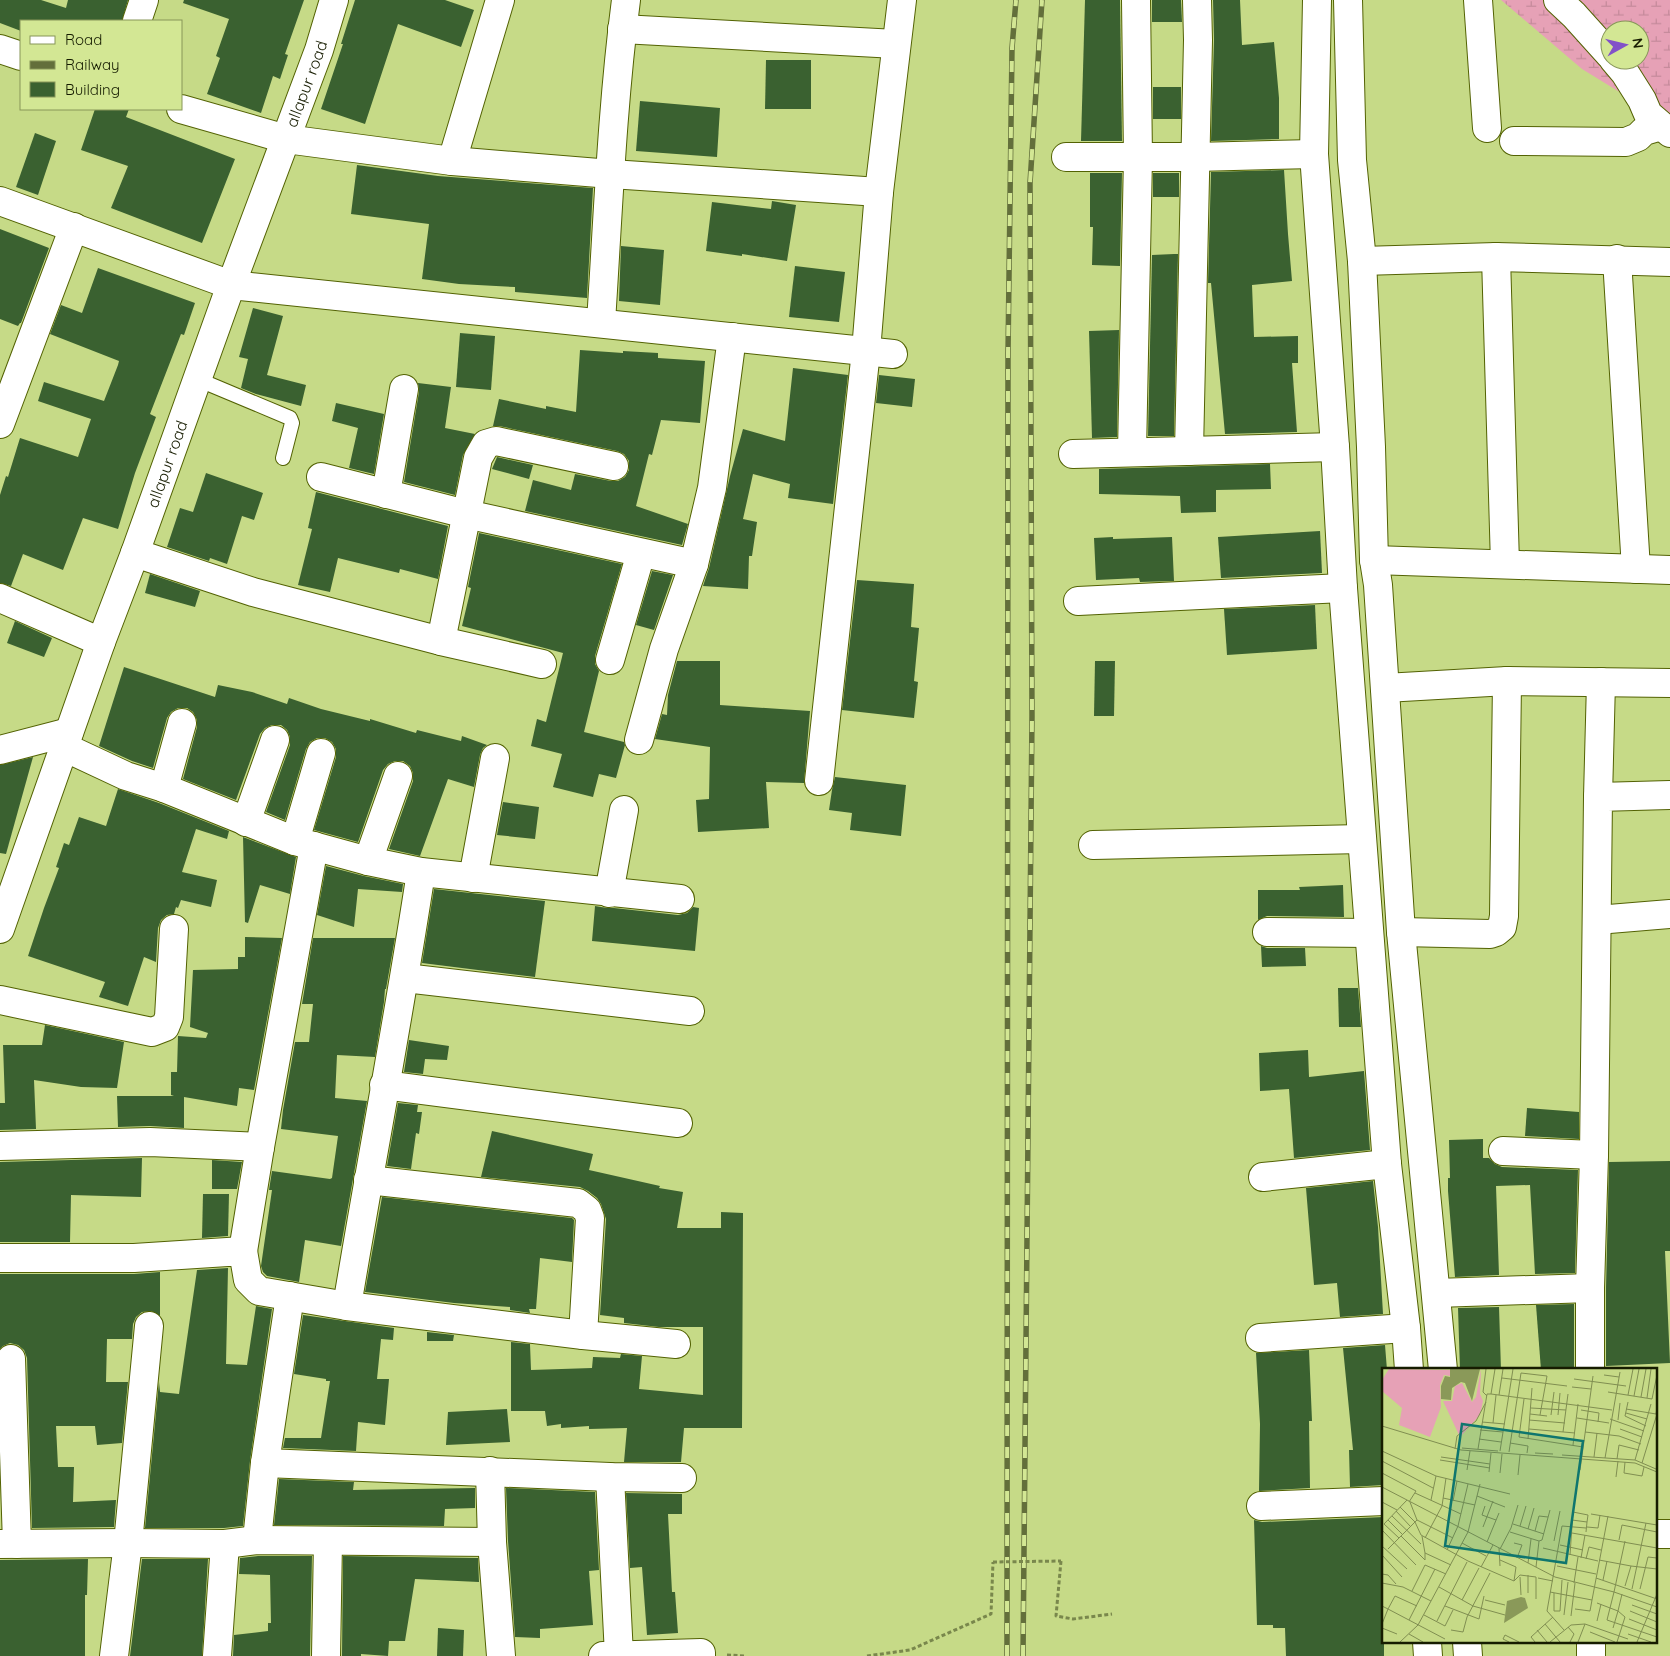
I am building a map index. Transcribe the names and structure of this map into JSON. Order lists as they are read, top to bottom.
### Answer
{
  "streets": {
    "street": ["allapur road"]
  },
  "legend": ["Road", "Railway", "Building"],
  "north": "right"
}
